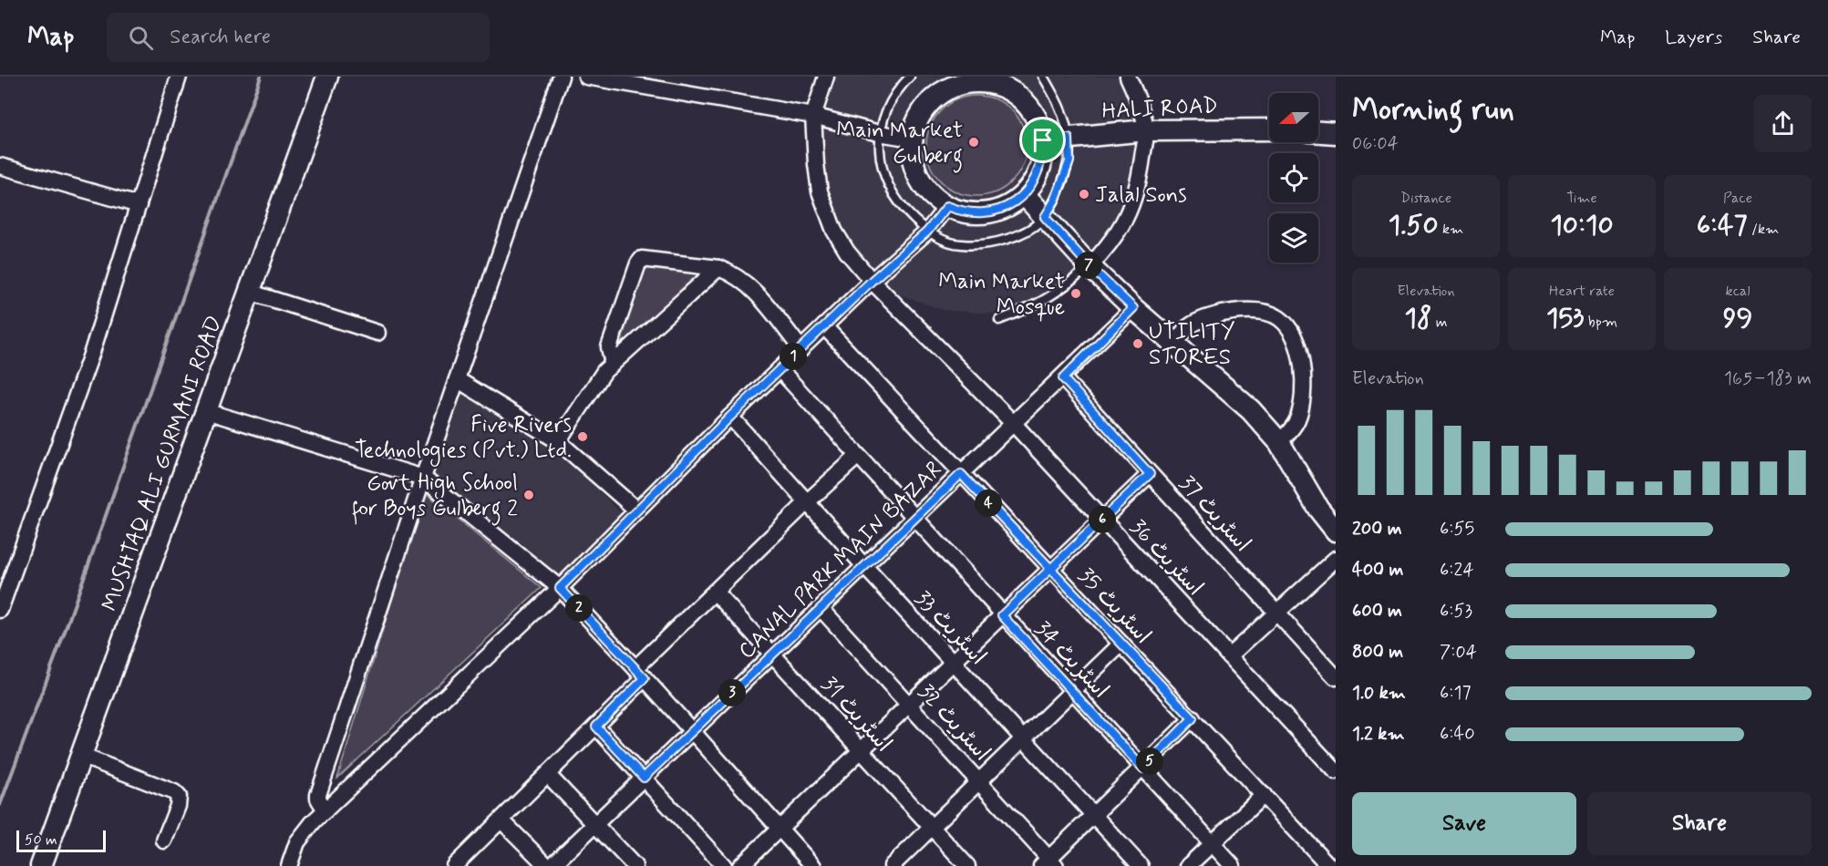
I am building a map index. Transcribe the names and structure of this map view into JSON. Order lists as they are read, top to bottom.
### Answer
{
  "streets": {
    "street": [
      "HALI ROAD",
      "MUSHTAQ ALI GURMANI ROAD",
      "اسٹریٹ 37",
      "اسٹریٹ 36",
      "CANAL PARK MAIN BAZAR",
      "اسٹریٹ 35",
      "اسٹریٹ 33",
      "اسٹریٹ 34",
      "اسٹریٹ 31",
      "اسٹریٹ 32"
    ]
  },
  "crossings": [
    ["اسٹریٹ 37", "CANAL PARK MAIN BAZAR"],
    ["اسٹریٹ 36", "CANAL PARK MAIN BAZAR"],
    ["CANAL PARK MAIN BAZAR", "اسٹریٹ 35"],
    ["CANAL PARK MAIN BAZAR", "اسٹریٹ 33"],
    ["CANAL PARK MAIN BAZAR", "اسٹریٹ 34"],
    ["CANAL PARK MAIN BAZAR", "اسٹریٹ 31"],
    ["CANAL PARK MAIN BAZAR", "اسٹریٹ 32"]
  ],
  "places": [
    "Main Market Gulberg",
    "Jalal Sons",
    "Main Market Mosque",
    "UTILITY STORES",
    "Five Rivers Technologies (Pvt.) Ltd.",
    "Govt High School for Boys Gulberg 2"
  ],
  "scale_bar": "50 m",
  "north": "left",
  "page": {
    "header": "Map",
    "search": "Search here",
    "nav": ["Map", "Layers", "Share"],
    "heading": ["Morning run", "06:04"],
    "stats": [
      ["Distance", "1.50 km"],
      ["Time", "10:10"],
      ["Pace", "6:47 /km"],
      ["Elevation", "18 m"],
      ["Heart rate", "153 bpm"],
      ["kcal", "99"]
    ],
    "pins": [
      "7",
      "1",
      "4",
      "6",
      "2",
      "3",
      "5"
    ],
    "chart": ["Elevation", "165–183 m"],
    "list": [
      {
        "name": "200 m",
        "note": "6:55"
      },
      {
        "name": "400 m",
        "note": "6:24"
      },
      {
        "name": "600 m",
        "note": "6:53"
      },
      {
        "name": "800 m",
        "note": "7:04"
      },
      {
        "name": "1.0 km",
        "note": "6:17"
      },
      {
        "name": "1.2 km",
        "note": "6:40"
      }
    ],
    "buttons": ["Save", "Share"],
    "scale": "50 m"
  }
}
